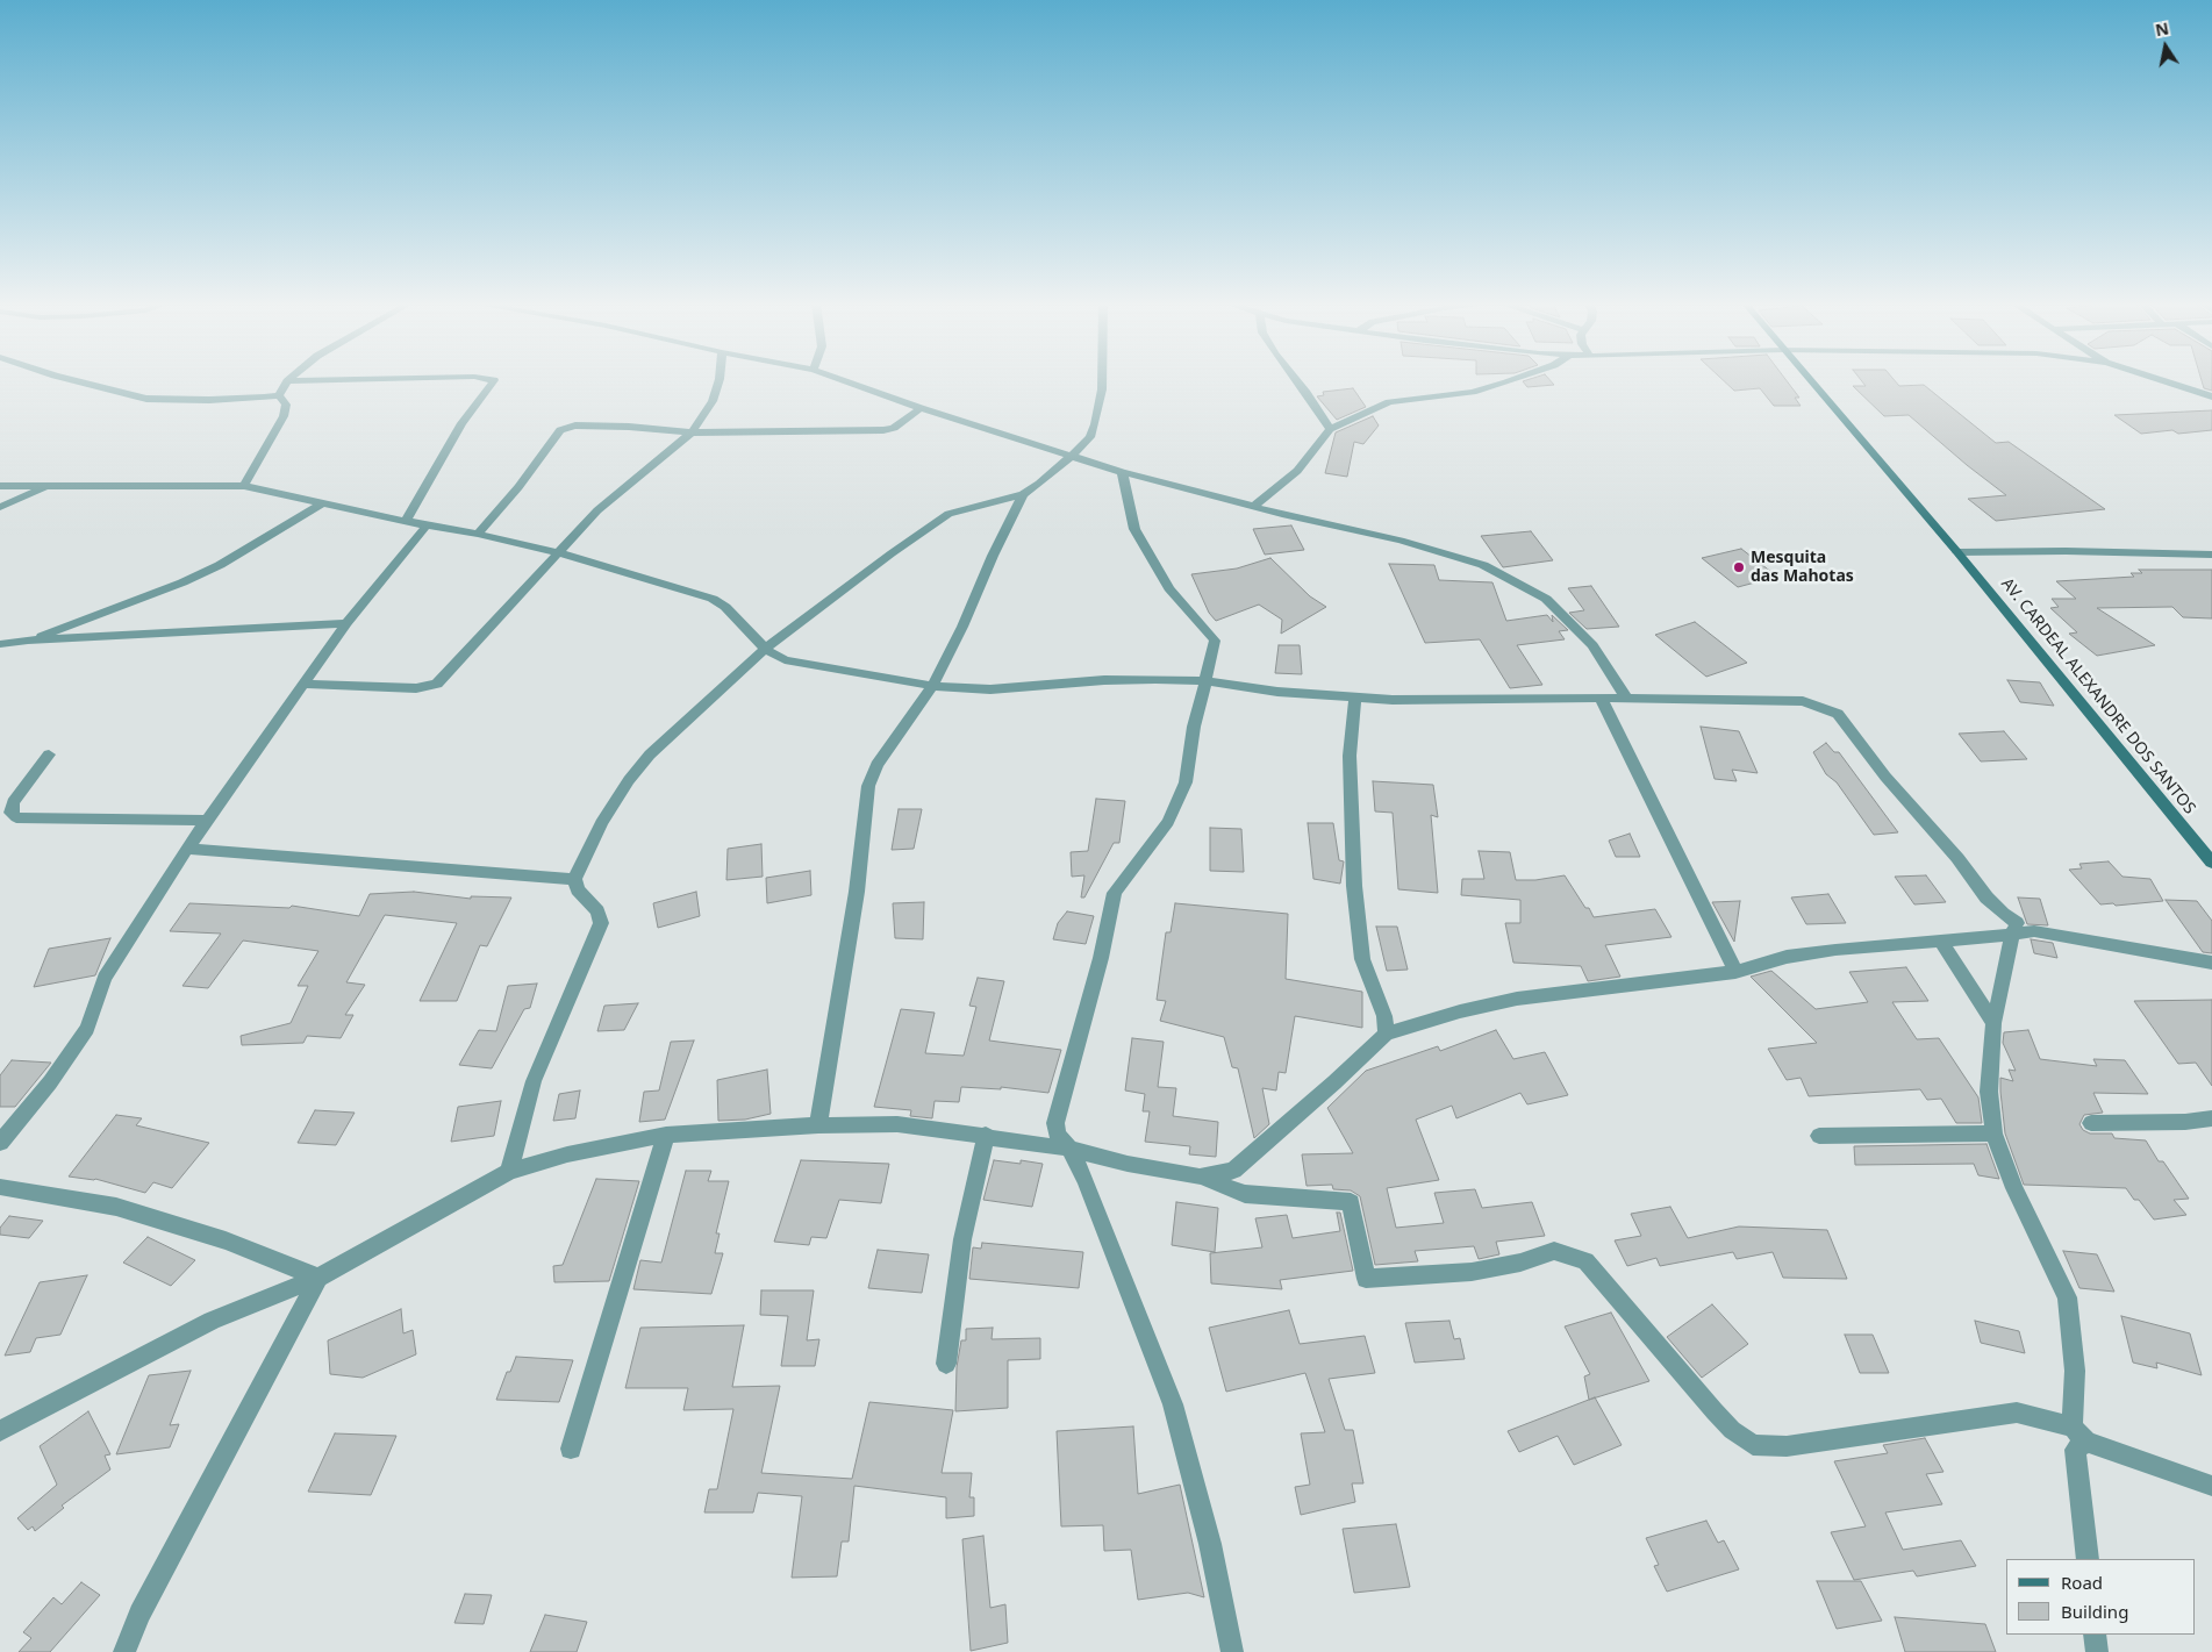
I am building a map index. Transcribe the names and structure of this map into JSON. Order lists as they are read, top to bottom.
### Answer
{
  "streets": {
    "street": ["AV. CARDEAL ALEXANDRE DOS SANTOS"]
  },
  "places": ["Mesquita das Mahotas"],
  "legend": ["Road", "Building"],
  "north": "top"
}
